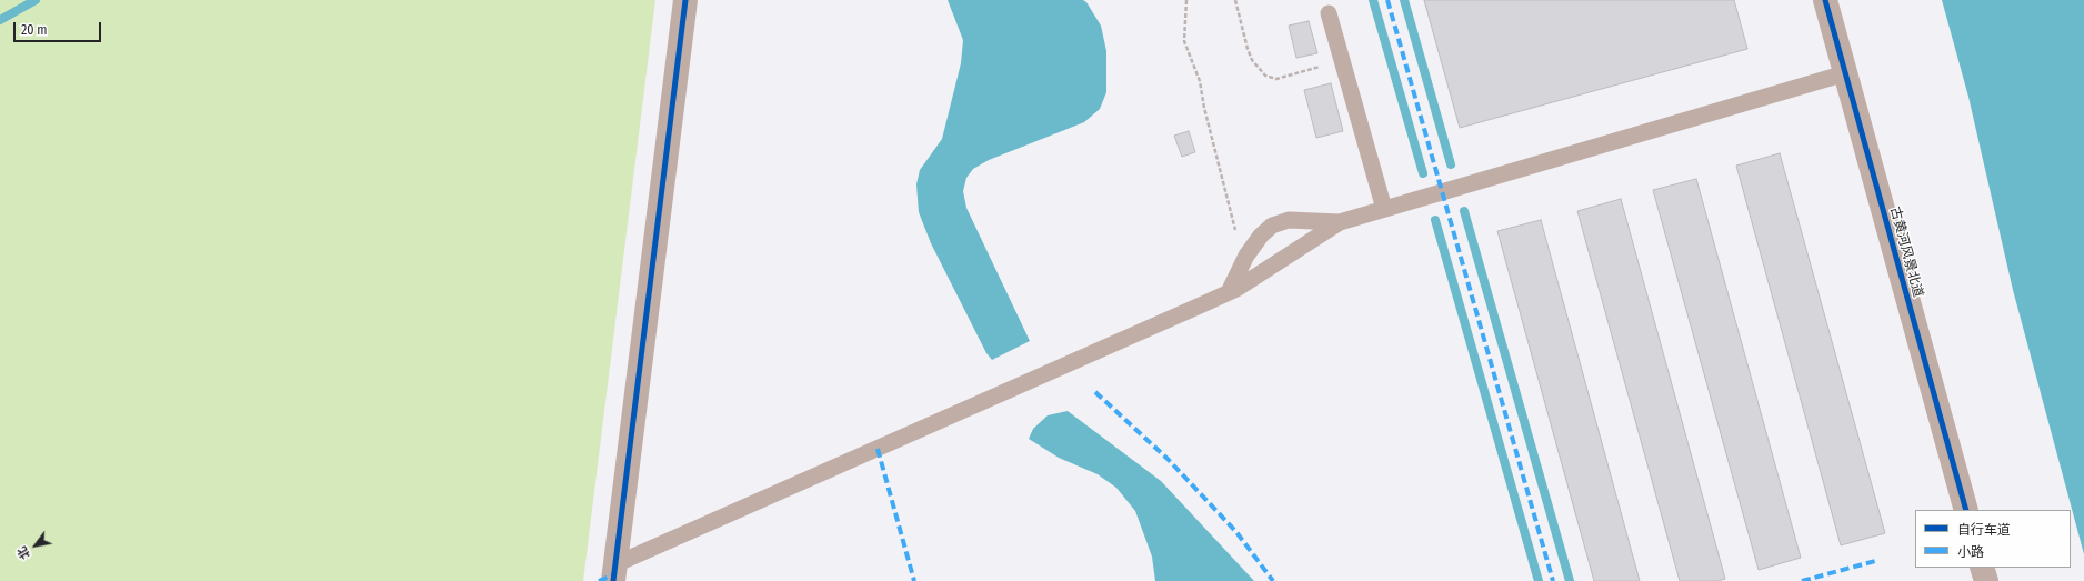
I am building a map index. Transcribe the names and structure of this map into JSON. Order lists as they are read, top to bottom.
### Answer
{
  "streets": {
    "street": ["古黄河风景北道"]
  },
  "legend": ["自行车道", "小路"],
  "scale_bar": "20 m",
  "north": "bottom left"
}
